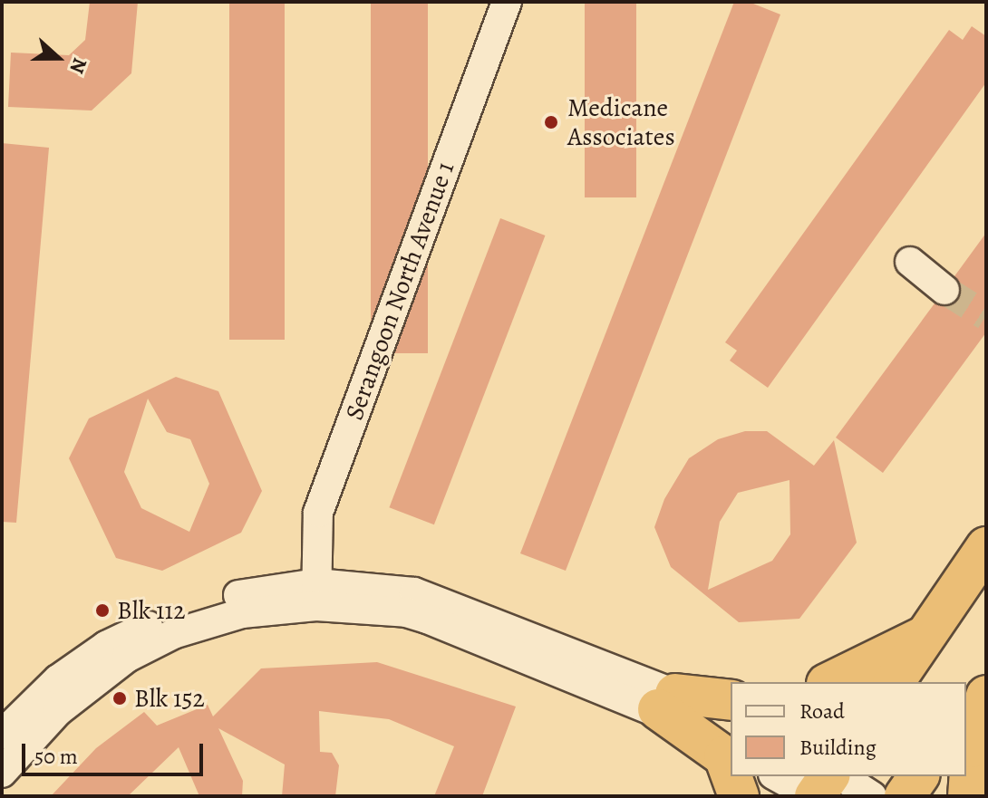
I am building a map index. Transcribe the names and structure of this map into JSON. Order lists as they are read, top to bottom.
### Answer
{
  "streets": {
    "street": ["Serangoon North Avenue 1"]
  },
  "places": ["Medicane Associates", "Blk 112", "Blk 152"],
  "legend": ["Road", "Building"],
  "scale_bar": "50 m",
  "north": "right"
}
